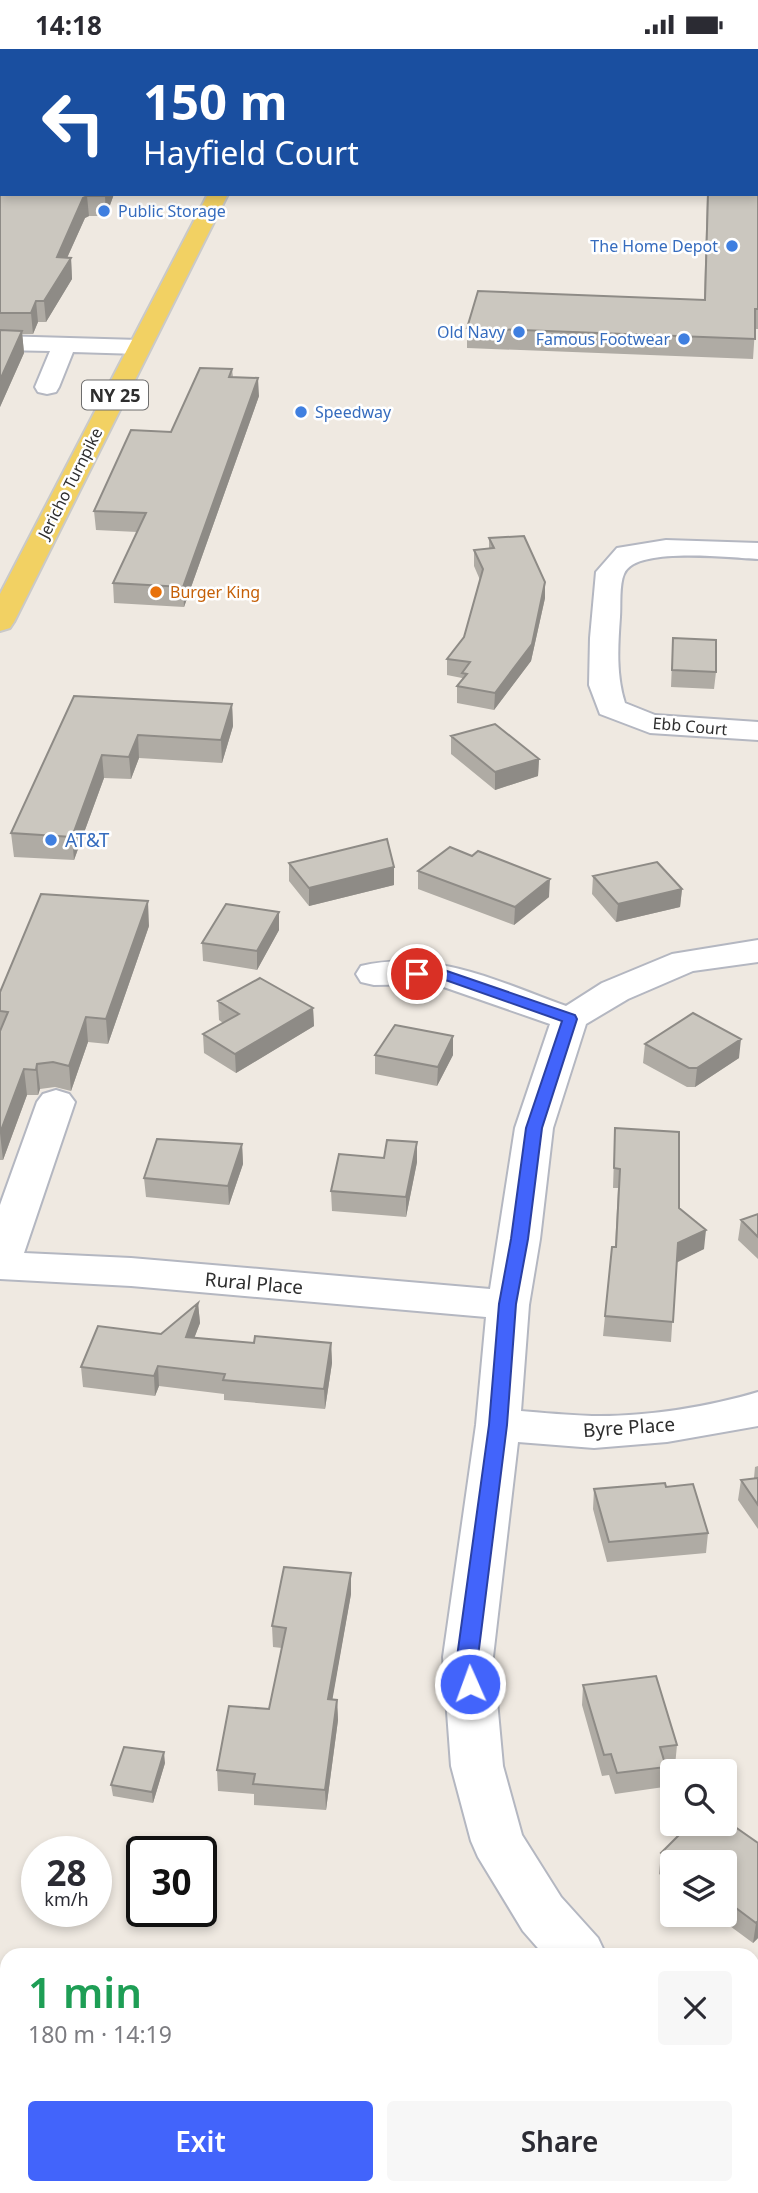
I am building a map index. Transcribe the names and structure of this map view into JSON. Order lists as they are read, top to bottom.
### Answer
{
  "streets": {
    "main road": ["NY 25", "Jericho Turnpike"],
    "street": ["Ebb Court", "Rural Place", "Byre Place"]
  },
  "places": [
    "Public Storage",
    "The Home Depot",
    "Old Navy",
    "Famous Footwear",
    "Speedway",
    "Burger King",
    "AT&T"
  ],
  "page": {
    "status": "14:18",
    "turn": ["150 m", "Hayfield Court"],
    "speed": "28 km/h",
    "limit": "30",
    "heading": ["1 min", "180 m · 14:19"],
    "buttons": ["Exit", "Share"]
  }
}
